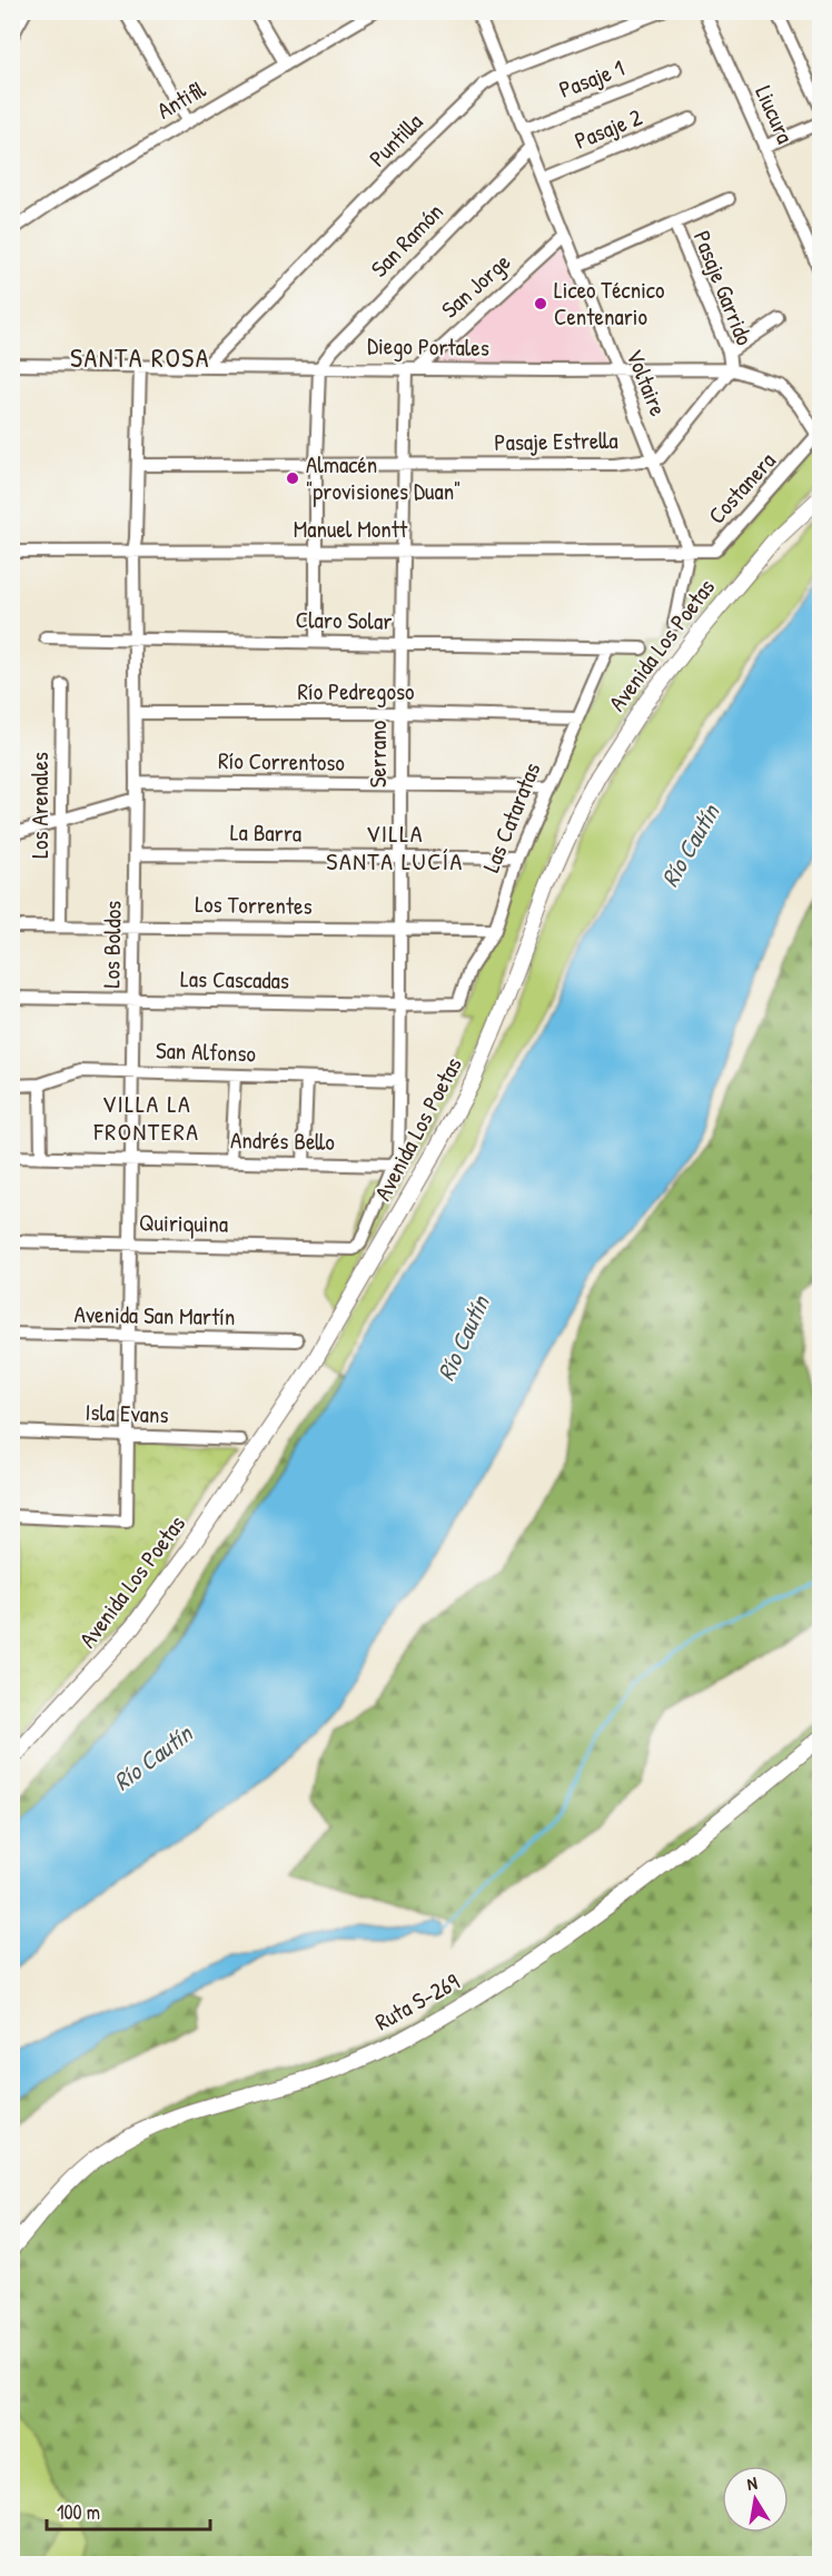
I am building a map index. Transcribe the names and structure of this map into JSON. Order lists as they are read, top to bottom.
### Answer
{
  "streets": {
    "main road": ["Avenida Los Poetas", "Ruta S-269"],
    "street": [
      "Pasaje 1",
      "Antifil",
      "Liucura",
      "Pasaje 2",
      "Puntilla",
      "San Ramón",
      "San Jorge",
      "Pasaje Garrido",
      "Diego Portales",
      "Voltaire",
      "Pasaje Estrella",
      "Costanera",
      "Manuel Montt",
      "Claro Solar",
      "Río Pedregoso",
      "Serrano",
      "Río Correntoso",
      "Los Arenales",
      "Las Cataratas",
      "La Barra",
      "Los Torrentes",
      "Los Boldos",
      "Las Cascadas",
      "San Alfonso",
      "Andrés Bello",
      "Quiriquina",
      "Avenida San Martín",
      "Isla Evans"
    ]
  },
  "crossings": [
    ["Pasaje 1", "Voltaire"],
    ["Pasaje 2", "Voltaire"],
    ["Puntilla", "Diego Portales"],
    ["Puntilla", "Voltaire"],
    ["San Ramón", "Diego Portales"],
    ["San Ramón", "Voltaire"],
    ["San Jorge", "Diego Portales"],
    ["San Jorge", "Voltaire"],
    ["San Jorge", "Serrano"],
    ["Pasaje Garrido", "Diego Portales"],
    ["Diego Portales", "Voltaire"],
    ["Diego Portales", "Costanera"],
    ["Diego Portales", "Serrano"],
    ["Diego Portales", "Los Boldos"],
    ["Voltaire", "Pasaje Estrella"],
    ["Voltaire", "Costanera"],
    ["Voltaire", "Manuel Montt"],
    ["Pasaje Estrella", "Serrano"],
    ["Pasaje Estrella", "Los Boldos"],
    ["Costanera", "Manuel Montt"],
    ["Manuel Montt", "Serrano"],
    ["Manuel Montt", "Los Boldos"],
    ["Claro Solar", "Serrano"],
    ["Claro Solar", "Las Cataratas"],
    ["Claro Solar", "Los Boldos"],
    ["Río Pedregoso", "Serrano"],
    ["Río Pedregoso", "Las Cataratas"],
    ["Río Pedregoso", "Los Boldos"],
    ["Serrano", "Río Correntoso"],
    ["Serrano", "La Barra"],
    ["Serrano", "Los Torrentes"],
    ["Serrano", "Las Cascadas"],
    ["Serrano", "San Alfonso"],
    ["Serrano", "Andrés Bello"],
    ["Serrano", "Quiriquina"],
    ["Río Correntoso", "Las Cataratas"],
    ["Río Correntoso", "Los Boldos"],
    ["Los Arenales", "Los Torrentes"],
    ["Las Cataratas", "La Barra"],
    ["Las Cataratas", "Los Torrentes"],
    ["Las Cataratas", "Las Cascadas"],
    ["La Barra", "Los Boldos"],
    ["Los Torrentes", "Los Boldos"],
    ["Los Boldos", "Las Cascadas"],
    ["Los Boldos", "San Alfonso"],
    ["Los Boldos", "Andrés Bello"],
    ["Los Boldos", "Quiriquina"],
    ["Los Boldos", "Avenida San Martín"],
    ["Los Boldos", "Isla Evans"]
  ],
  "districts": ["SANTA ROSA", "VILLA SANTA LUCÍA", "VILLA LA FRONTERA"],
  "water": ["Río Cautín"],
  "places": ["Liceo Técnico Centenario", "Almacén \"provisiones Duan\""],
  "scale_bar": "100 m",
  "north": "top"
}
